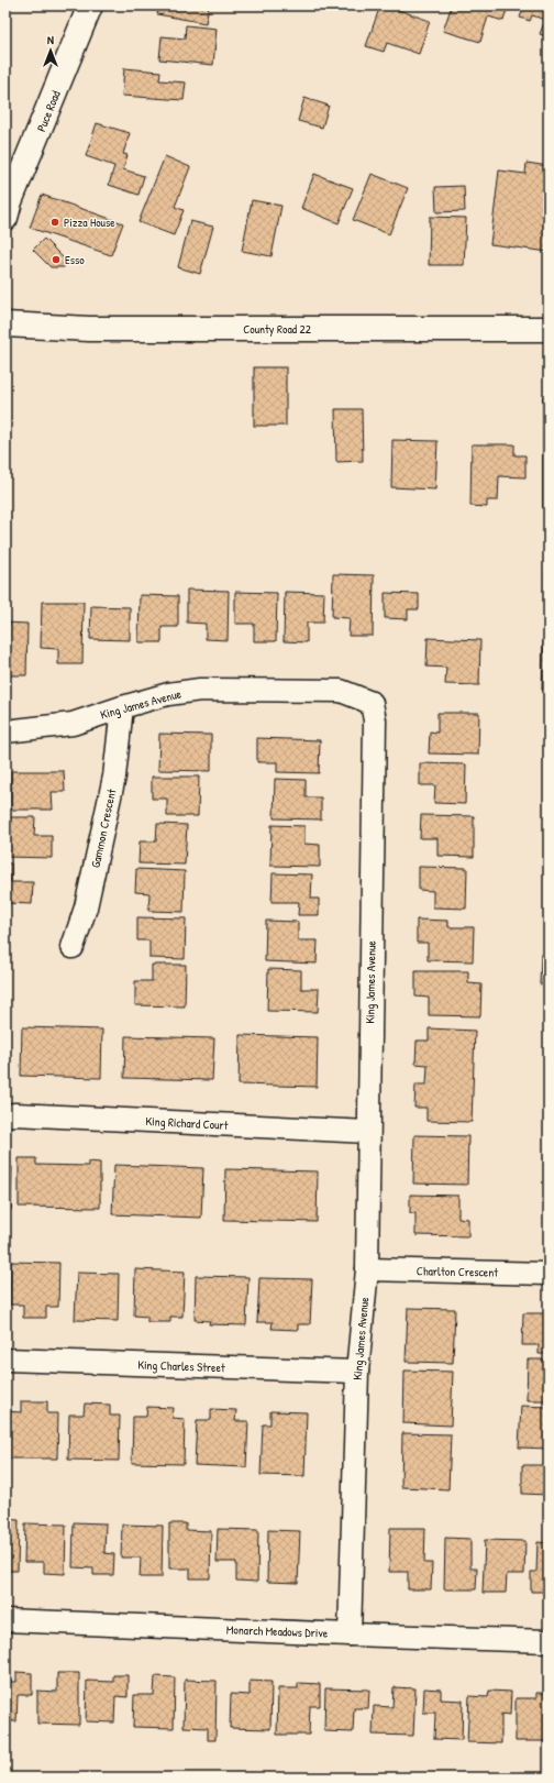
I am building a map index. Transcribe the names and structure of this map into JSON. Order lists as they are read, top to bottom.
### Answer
{
  "streets": {
    "main road": ["Puce Road", "County Road 22"],
    "street": [
      "King James Avenue",
      "Gammon Crescent",
      "King Richard Court",
      "Charlton Crescent",
      "King Charles Street",
      "Monarch Meadows Drive"
    ]
  },
  "crossings": [
    ["King James Avenue", "Gammon Crescent"],
    ["King James Avenue", "King Richard Court"],
    ["King James Avenue", "Charlton Crescent"],
    ["King James Avenue", "King Charles Street"],
    ["King James Avenue", "Monarch Meadows Drive"]
  ],
  "places": ["Pizza House", "Esso"],
  "north": "top"
}
